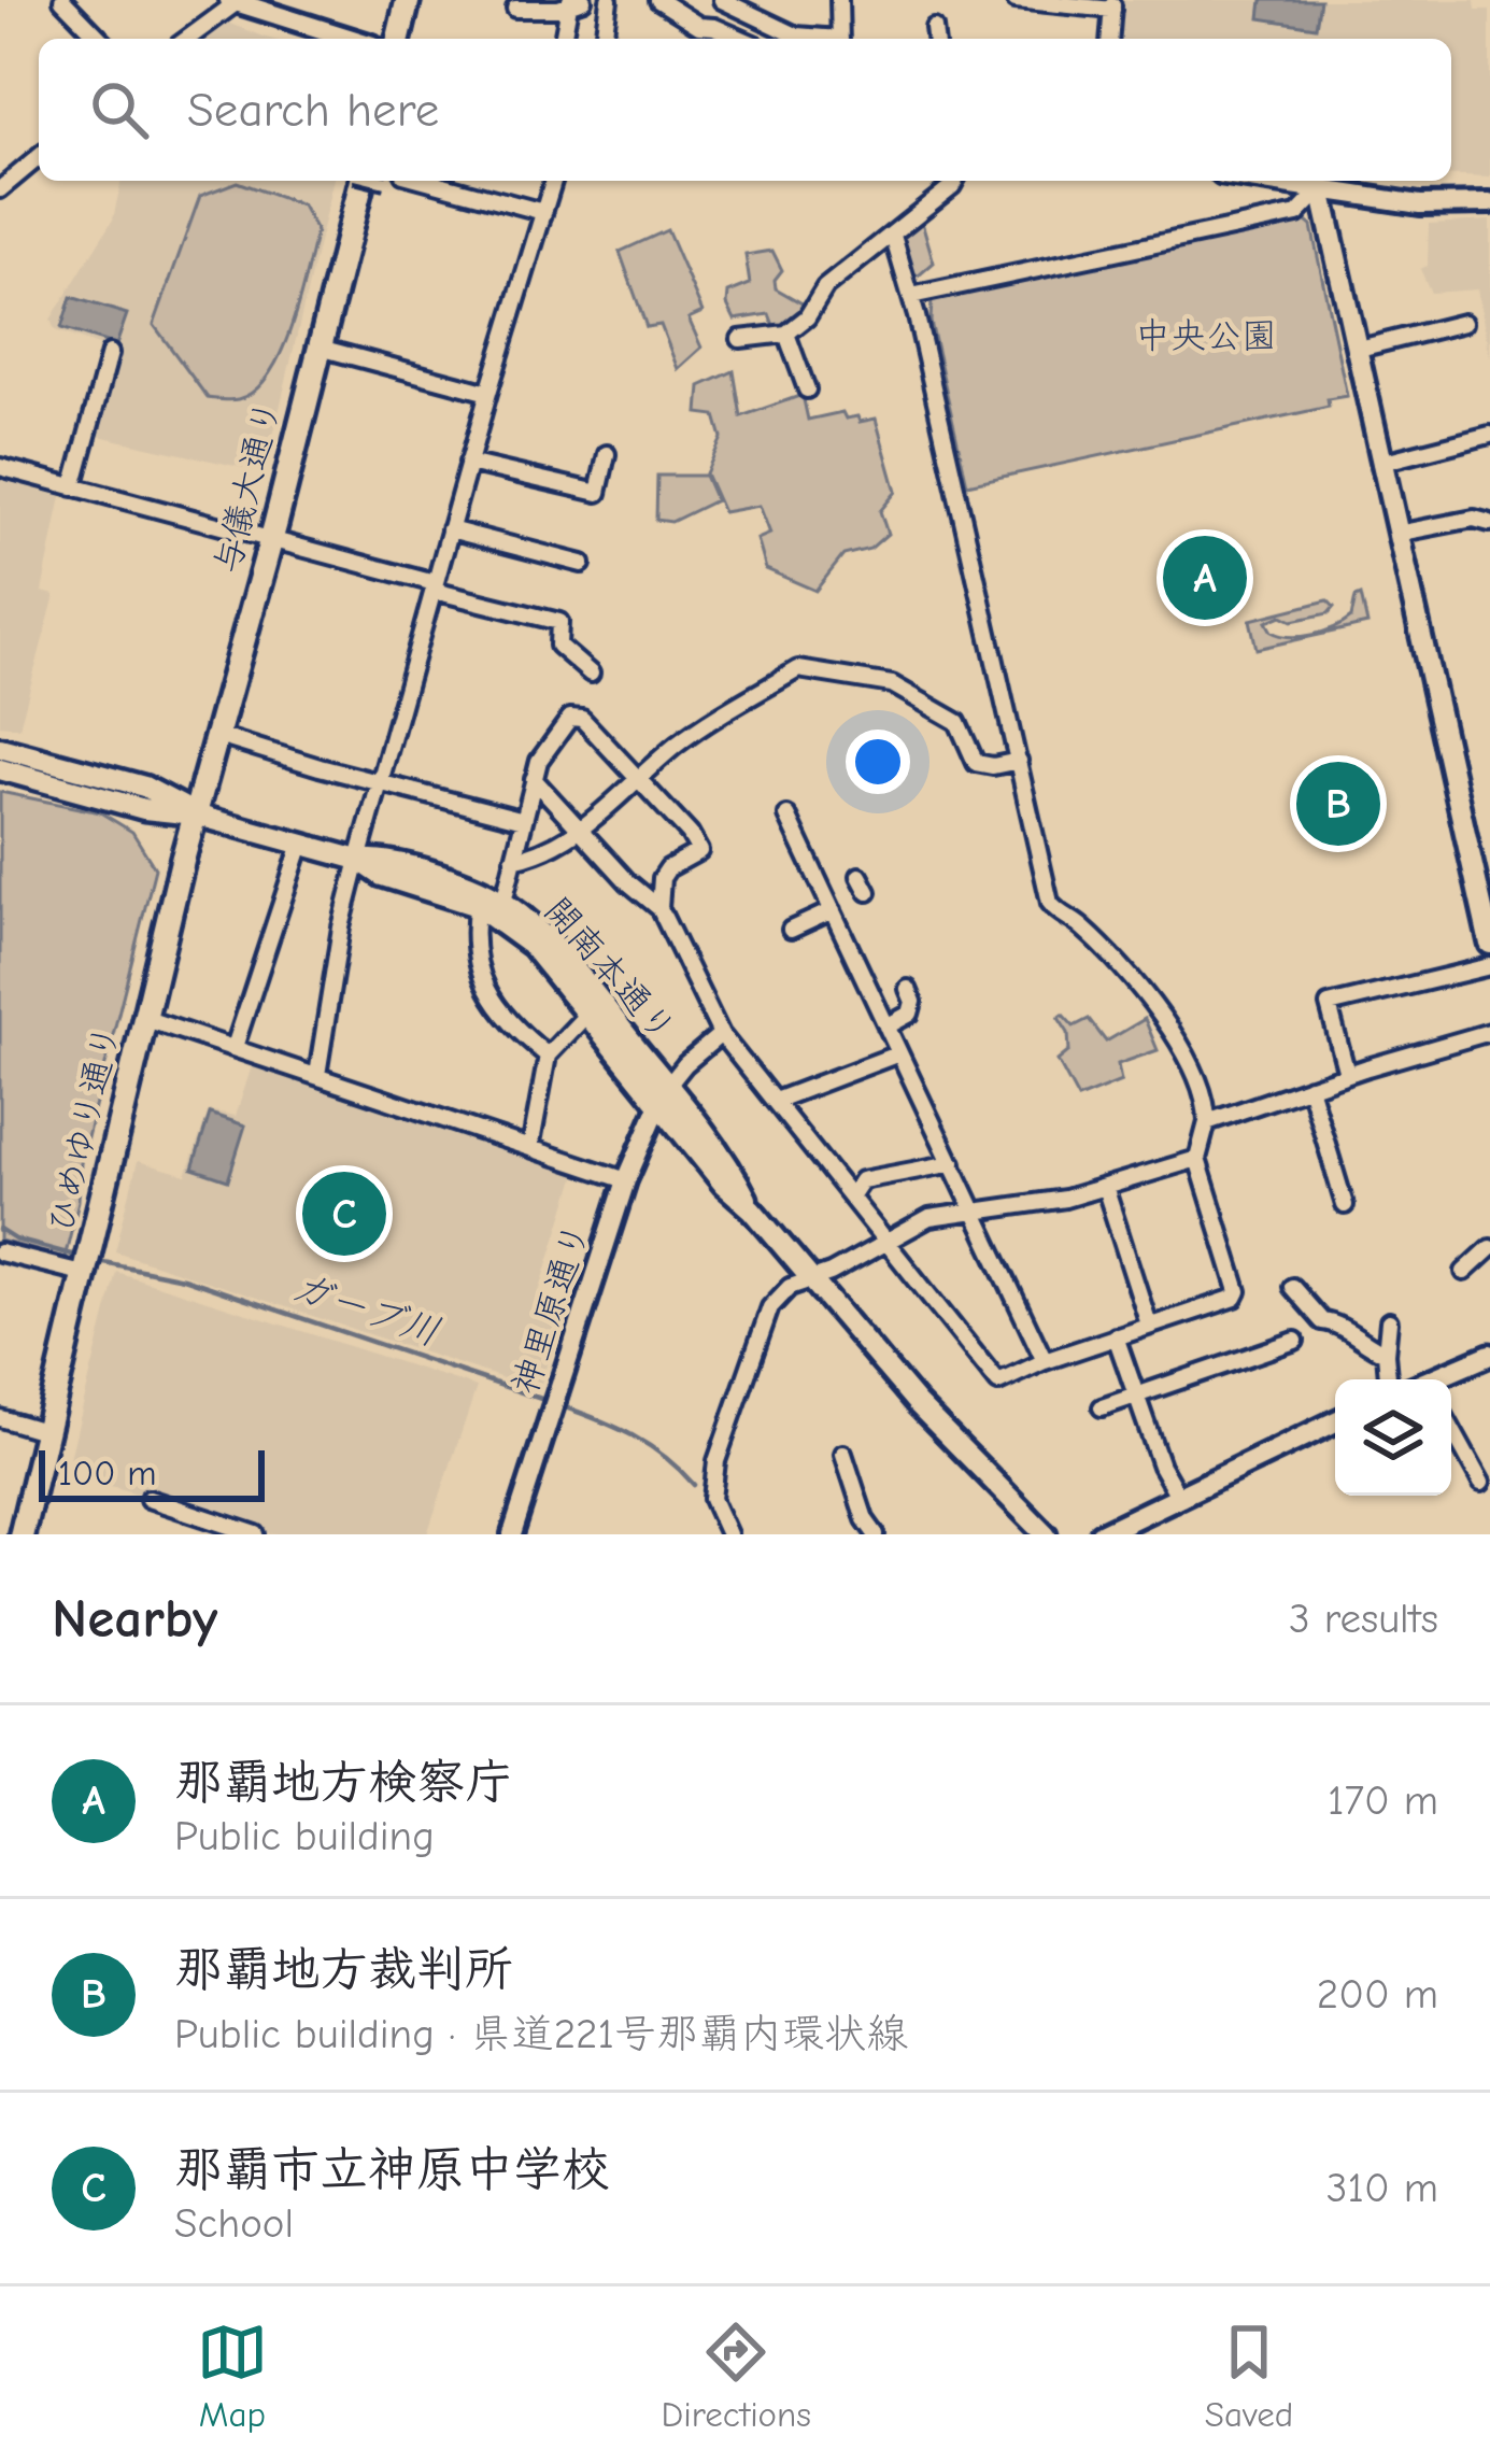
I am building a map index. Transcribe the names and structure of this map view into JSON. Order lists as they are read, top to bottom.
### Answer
{
  "streets": {
    "highway": ["与儀大通り", "ひめゆり通り"],
    "main road": ["開南本通り"],
    "street": ["神里原通り"]
  },
  "crossings": [
    ["与儀大通り", "開南本通り"],
    ["与儀大通り", "ひめゆり通り"],
    ["開南本通り", "ひめゆり通り"],
    ["開南本通り", "神里原通り"]
  ],
  "water": ["ガーブ川"],
  "parks": ["中央公園"],
  "scale_bar": "100 m",
  "page": {
    "search": "Search here",
    "pins": ["A", "B", "C"],
    "scale": "100 m",
    "heading": ["Nearby", "3 results"],
    "list": [
      {
        "mark": "A",
        "name": "那覇地方検察庁",
        "note": "Public building",
        "value": "170 m"
      },
      {
        "mark": "B",
        "name": "那覇地方裁判所",
        "note": "Public building · 県道221号那覇内環状線",
        "value": "200 m"
      },
      {
        "mark": "C",
        "name": "那覇市立神原中学校",
        "note": "School",
        "value": "310 m"
      }
    ],
    "nav": ["Map", "Directions", "Saved"]
  }
}
